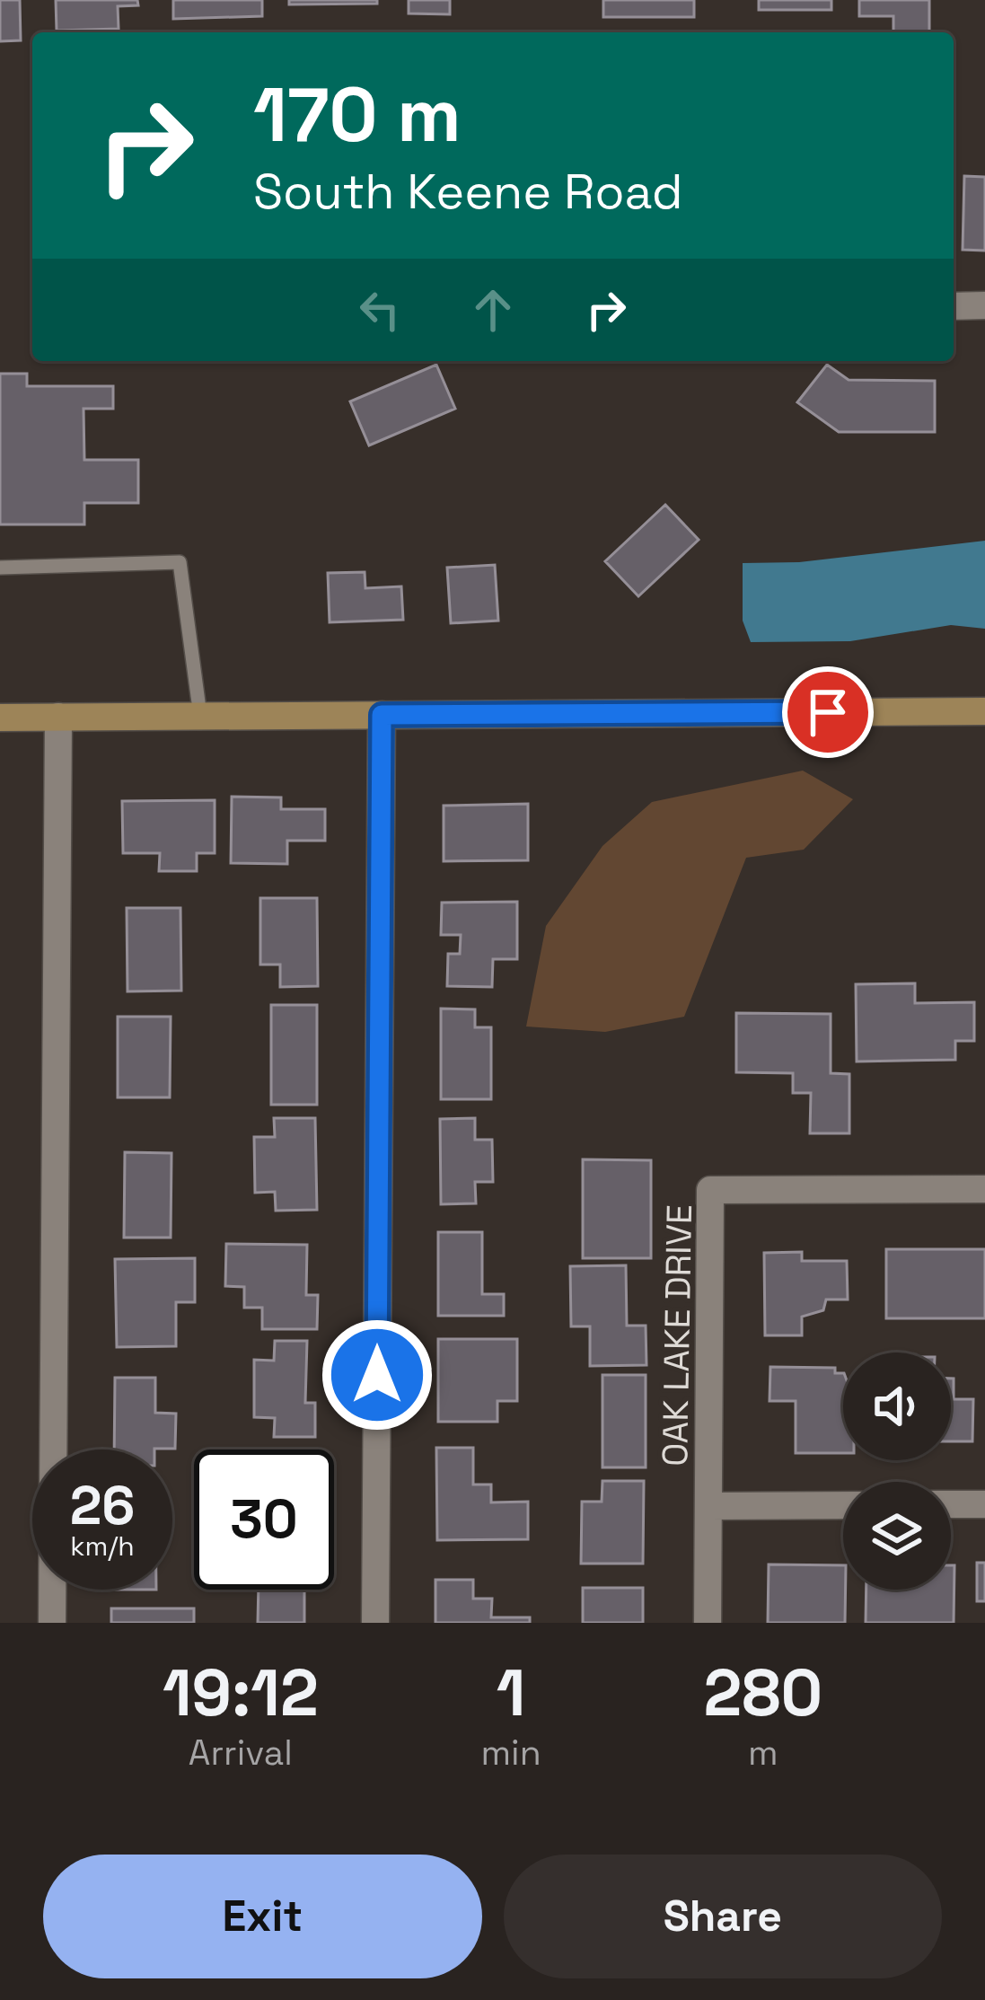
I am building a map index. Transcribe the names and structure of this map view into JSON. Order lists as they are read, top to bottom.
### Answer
{
  "streets": {
    "street": ["OAK LAKE DRIVE"]
  },
  "page": {
    "turn": ["170 m", "South Keene Road"],
    "speed": "26 km/h",
    "limit": "30",
    "eta": [
      "19:12",
      "Arrival",
      "1",
      "min",
      "280",
      "m"
    ],
    "buttons": ["Exit", "Share"]
  }
}
